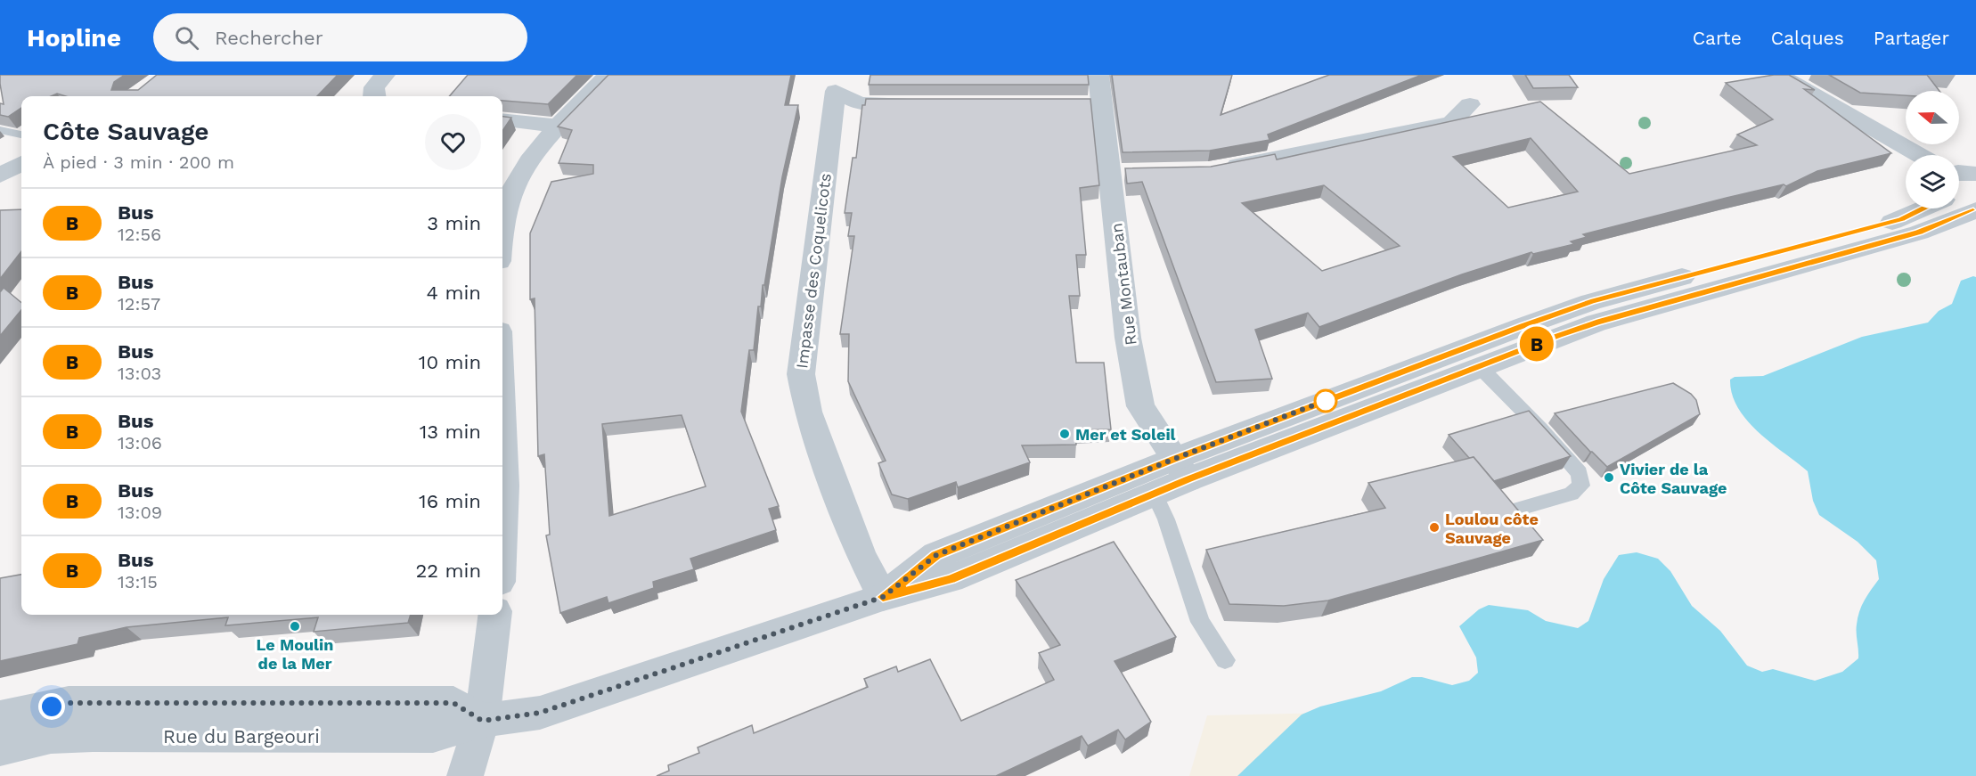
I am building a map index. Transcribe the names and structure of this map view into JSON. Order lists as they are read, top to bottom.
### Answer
{
  "streets": {
    "street": ["Impasse des Coquelicots", "Rue Montauban", "Rue du Bargeouri"]
  },
  "crossings": [
    ["Impasse des Coquelicots", "Rue du Bargeouri"],
    ["Rue Montauban", "Rue du Bargeouri"]
  ],
  "places": [
    "Mer et Soleil",
    "Vivier de la Côte Sauvage",
    "Loulou côte Sauvage",
    "Le Moulin de la Mer"
  ],
  "lines": ["bus line B"],
  "north": "left",
  "page": {
    "header": "Hopline",
    "search": "Rechercher",
    "nav": ["Carte", "Calques", "Partager"],
    "on_map": "B",
    "heading": ["Côte Sauvage", "À pied · 3 min · 200 m"],
    "list": [
      {
        "mark": "B",
        "name": "Bus",
        "note": "12:56",
        "value": "3 min"
      },
      {
        "mark": "B",
        "name": "Bus",
        "note": "12:57",
        "value": "4 min"
      },
      {
        "mark": "B",
        "name": "Bus",
        "note": "13:03",
        "value": "10 min"
      },
      {
        "mark": "B",
        "name": "Bus",
        "note": "13:06",
        "value": "13 min"
      },
      {
        "mark": "B",
        "name": "Bus",
        "note": "13:09",
        "value": "16 min"
      },
      {
        "mark": "B",
        "name": "Bus",
        "note": "13:15",
        "value": "22 min"
      }
    ]
  }
}
